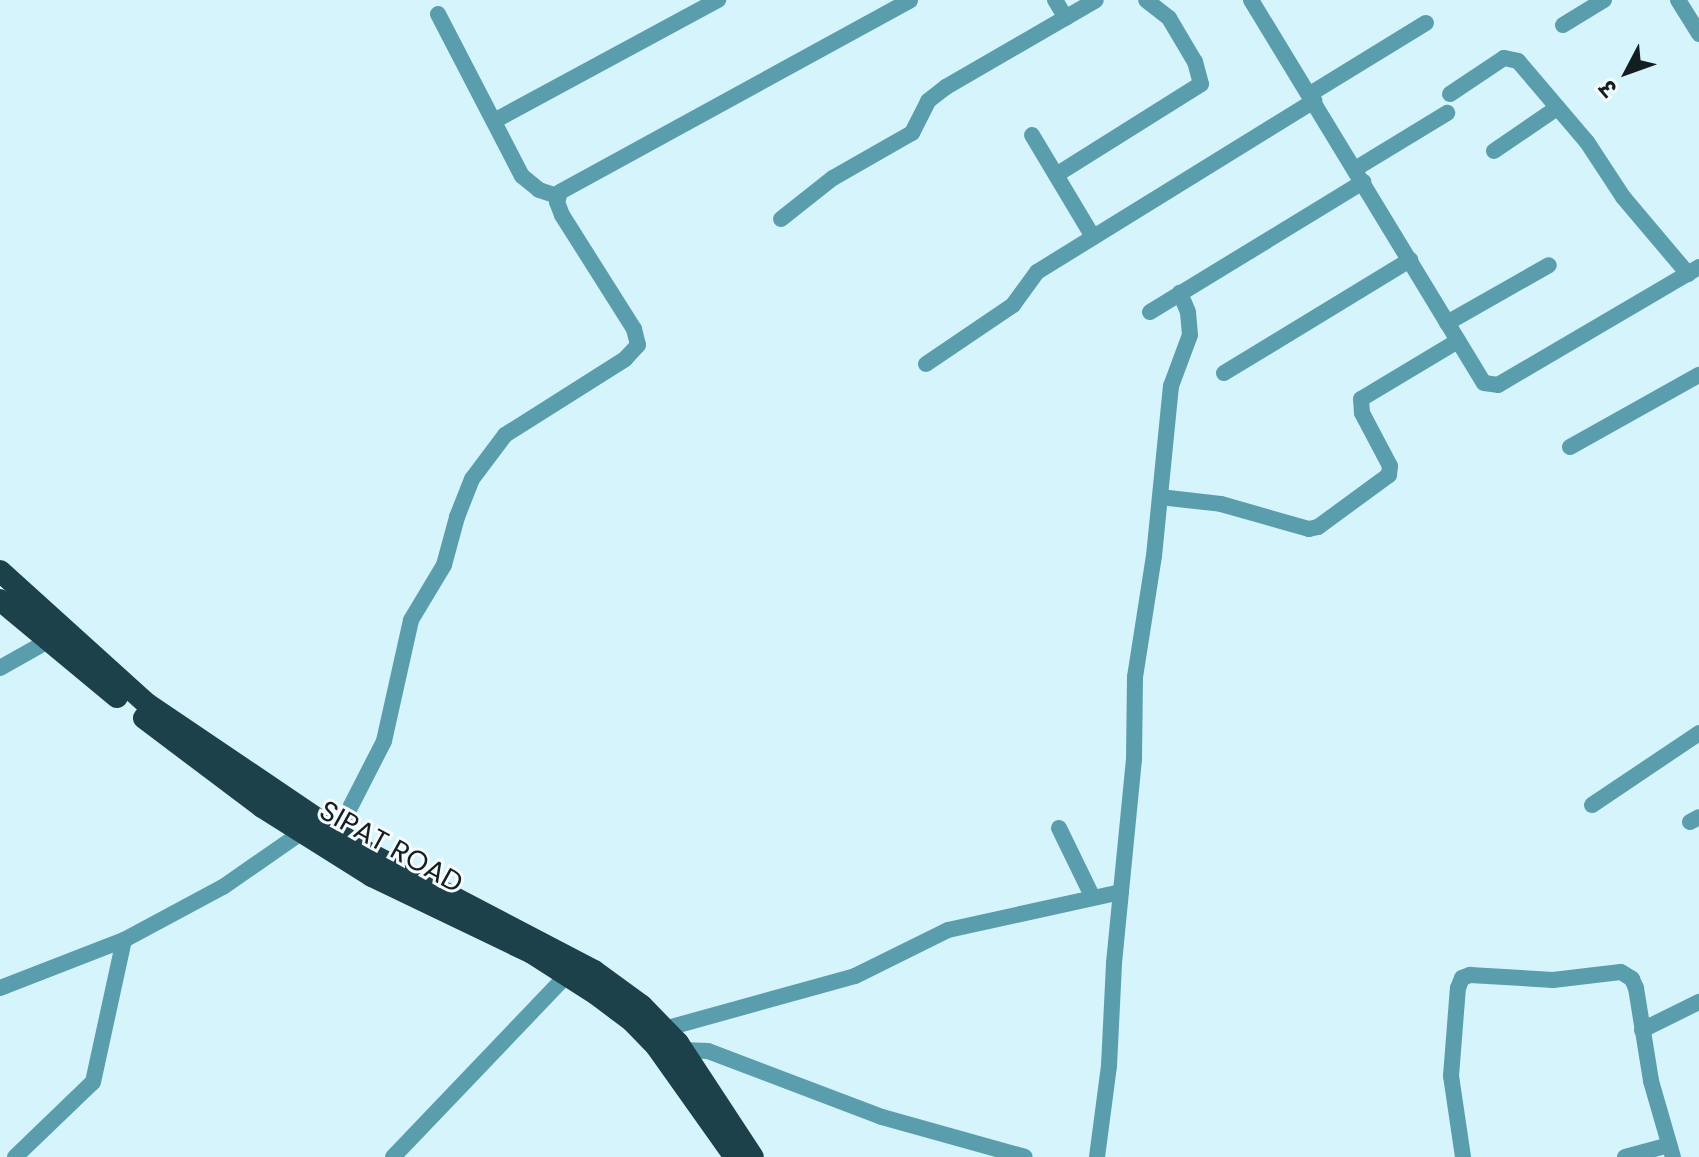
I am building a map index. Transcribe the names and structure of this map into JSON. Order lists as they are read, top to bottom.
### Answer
{
  "streets": {
    "highway": ["SIPAT ROAD"]
  },
  "north": "bottom left"
}
